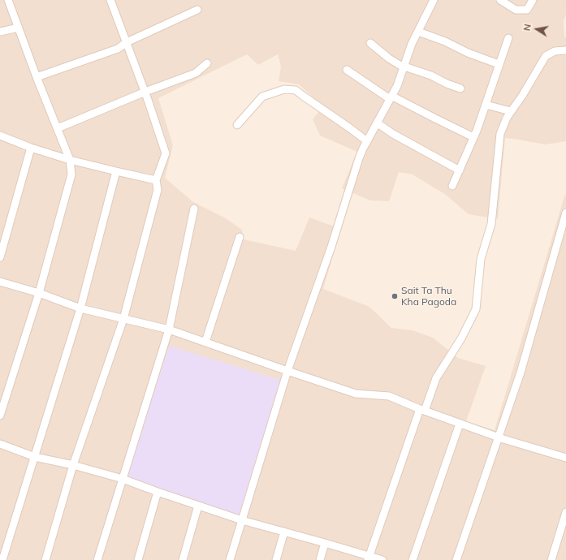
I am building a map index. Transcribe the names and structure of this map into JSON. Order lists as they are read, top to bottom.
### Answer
{
  "places": ["Sait Ta Thu Kha Pagoda"],
  "north": "left"
}
